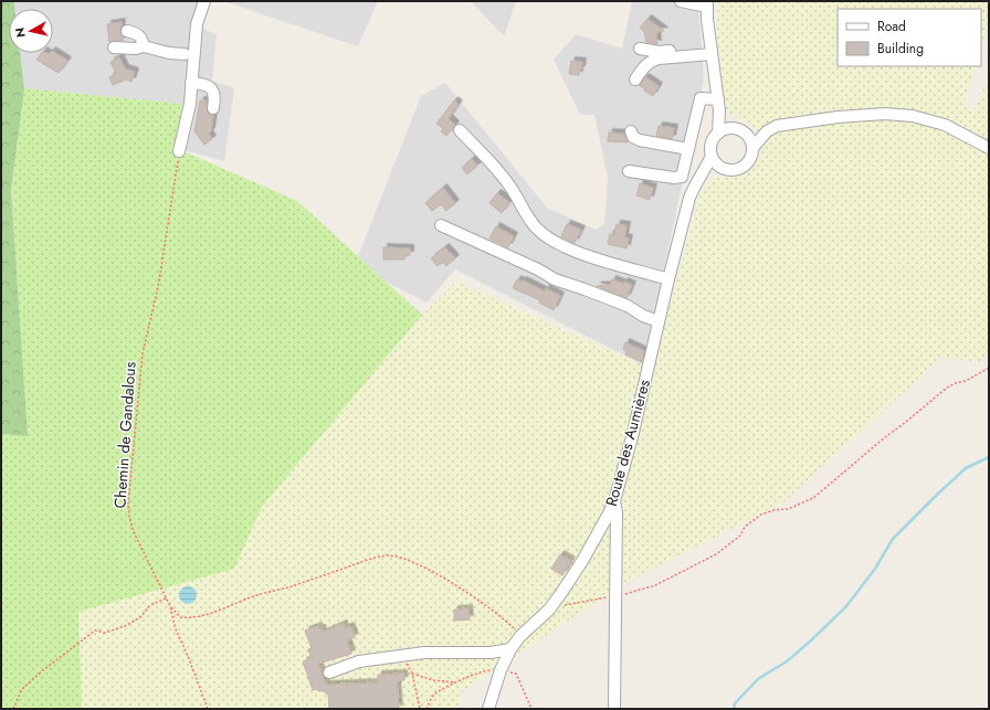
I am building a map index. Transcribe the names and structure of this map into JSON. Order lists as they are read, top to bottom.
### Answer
{
  "streets": {
    "street": ["Route des Aumières"],
    "path": ["Chemin de Gandalous"]
  },
  "legend": ["Road", "Building"],
  "north": "left"
}
